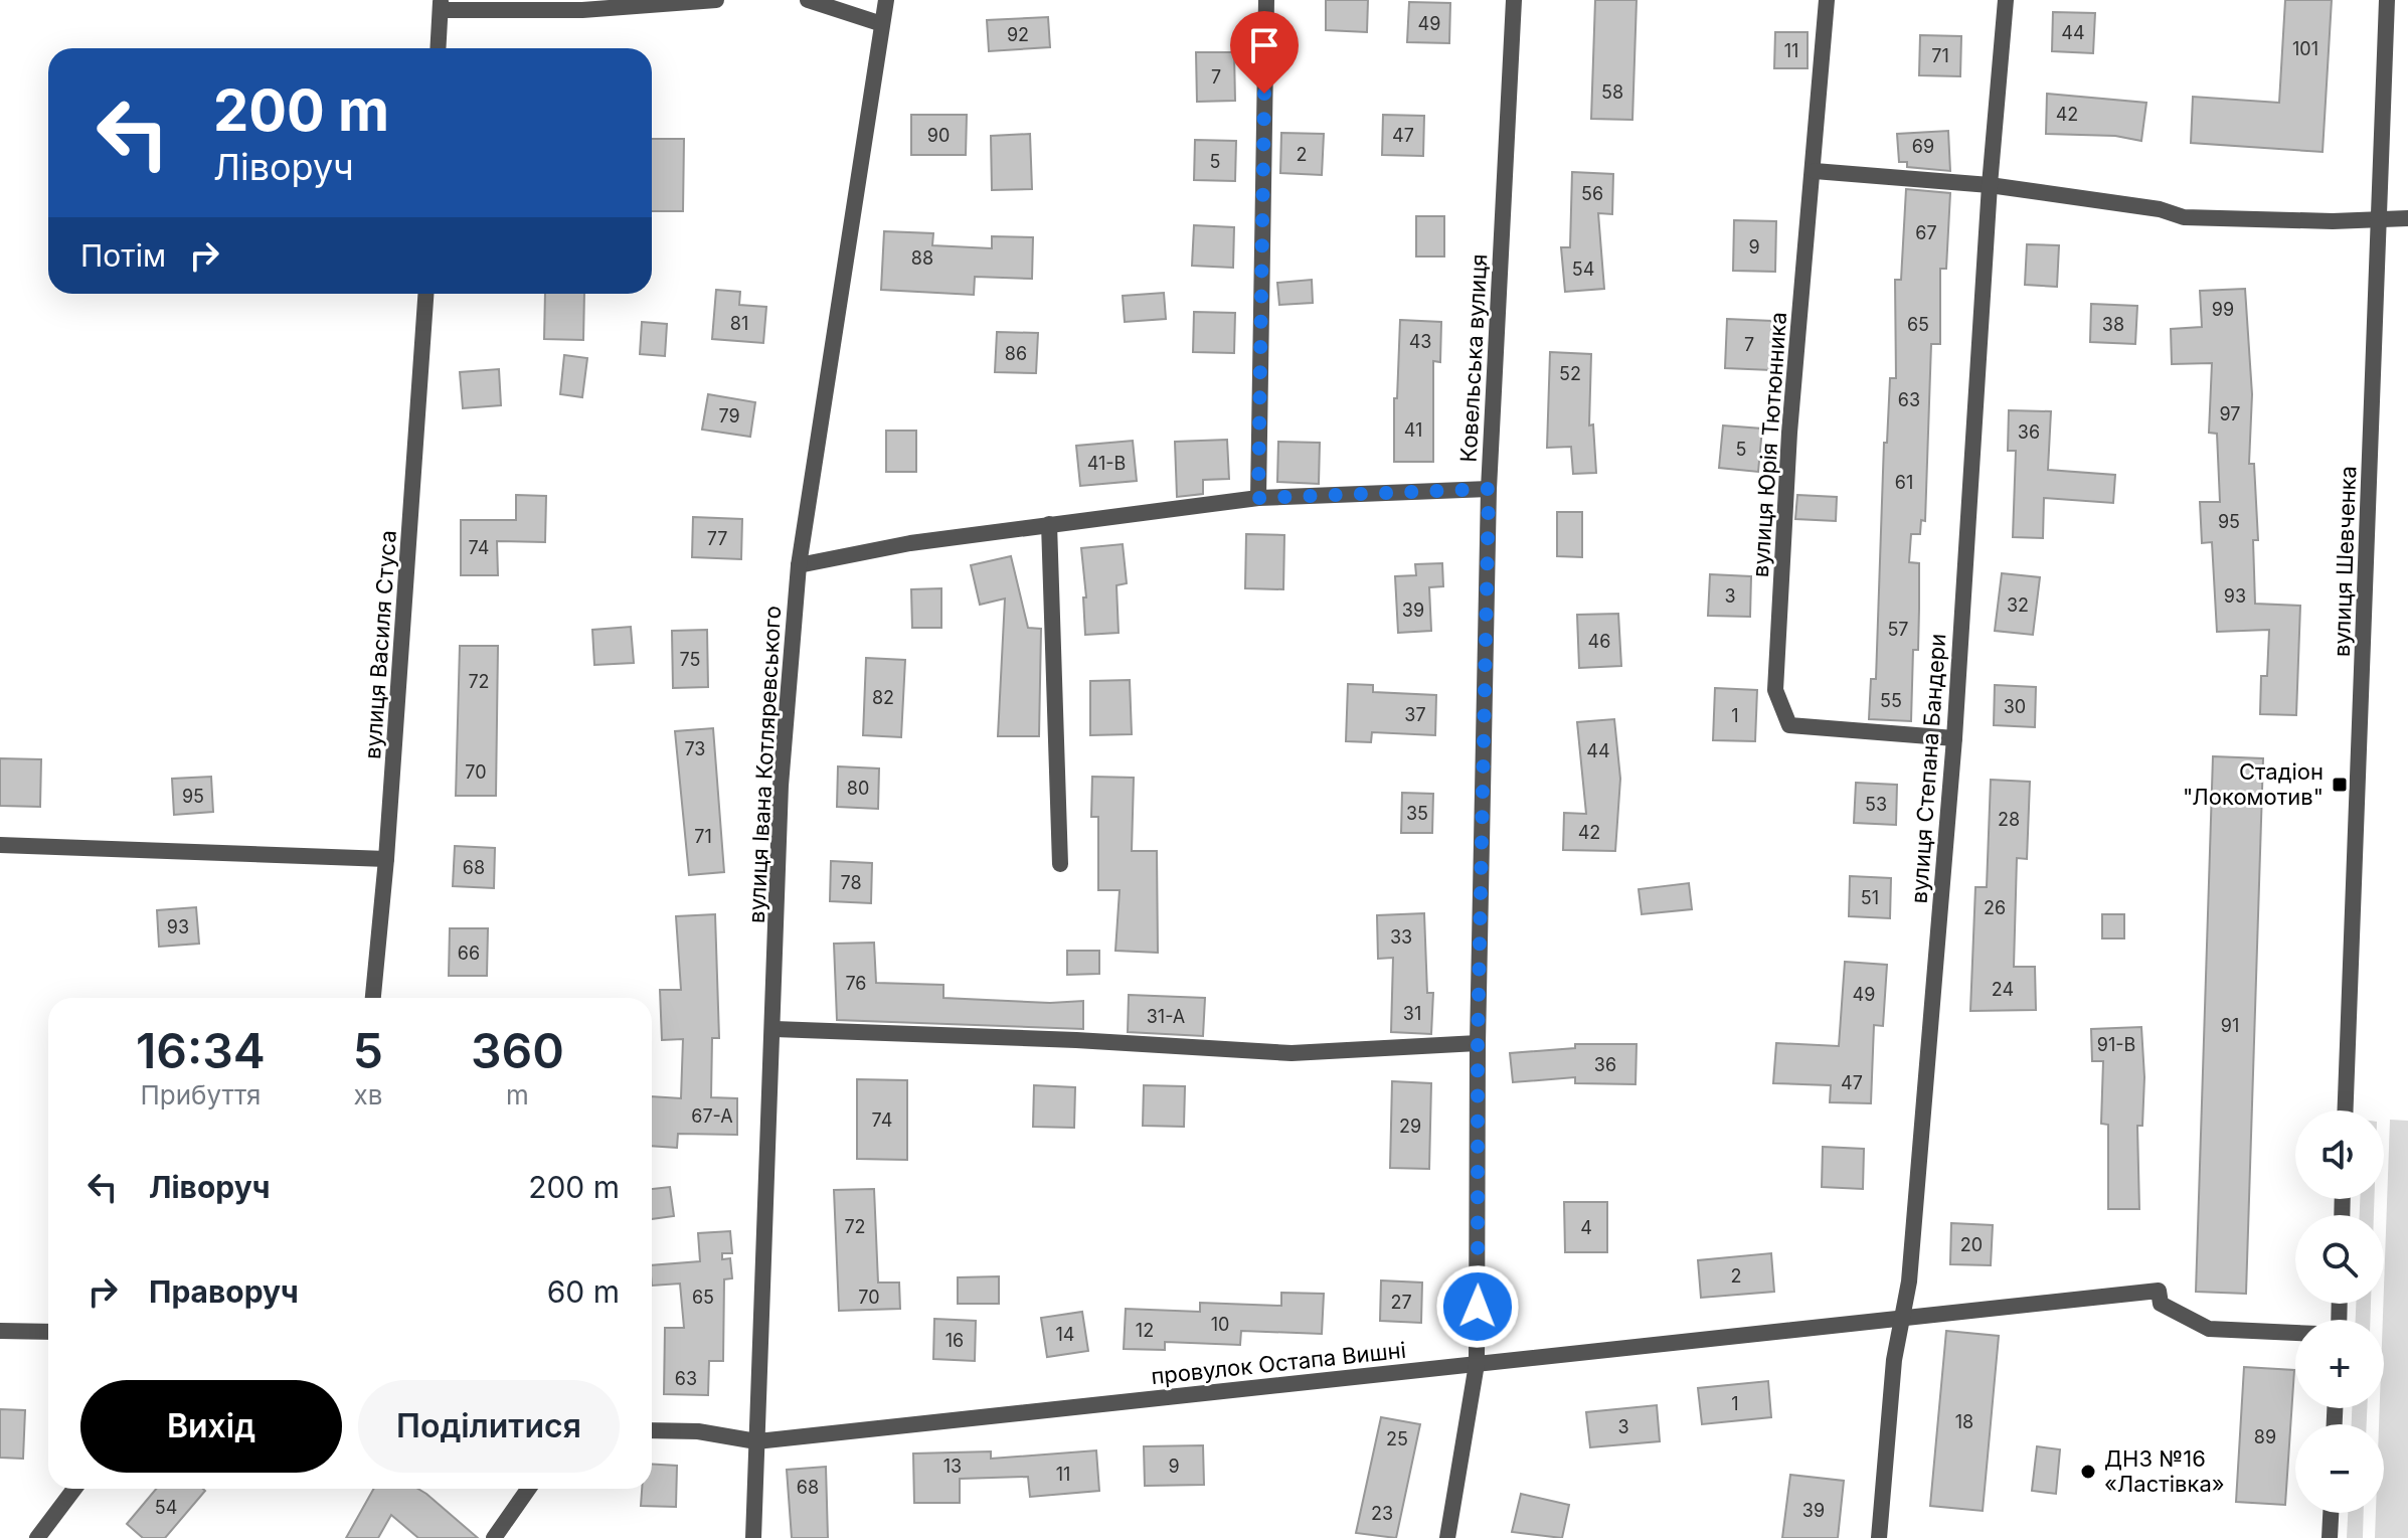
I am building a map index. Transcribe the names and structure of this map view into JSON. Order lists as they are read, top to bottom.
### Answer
{
  "streets": {
    "street": [
      "Ковельська вулиця",
      "вулиця Юрія Тютюнника",
      "вулиця Шевченка",
      "вулиця Василя Стуса",
      "вулиця Івана Котляревського",
      "вулиця Степана Бандери",
      "провулок Остапа Вишні"
    ]
  },
  "crossings": [
    ["Ковельська вулиця", "провулок Остапа Вишні"],
    ["вулиця Юрія Тютюнника", "вулиця Степана Бандери"],
    ["вулиця Івана Котляревського", "провулок Остапа Вишні"],
    ["вулиця Степана Бандери", "провулок Остапа Вишні"]
  ],
  "places": {
    "transit": ["Стадіон \"Локомотив\""],
    "other": ["ДНЗ №16 «Ластівка»"]
  },
  "house_numbers": [
    "49",
    "44",
    "92",
    "101",
    "11",
    "71",
    "7",
    "58",
    "42",
    "90",
    "47",
    "69",
    "2",
    "5",
    "56",
    "67",
    "9",
    "88",
    "54",
    "99",
    "81",
    "65",
    "38",
    "43",
    "7",
    "86",
    "52",
    "63",
    "97",
    "79",
    "41",
    "36",
    "5",
    "41-В",
    "61",
    "95",
    "77",
    "74",
    "3",
    "93",
    "32",
    "39",
    "57",
    "46",
    "75",
    "72",
    "82",
    "55",
    "30",
    "37",
    "1",
    "73",
    "44",
    "70",
    "80",
    "95",
    "53",
    "35",
    "28",
    "42",
    "71",
    "68",
    "78",
    "51",
    "26",
    "93",
    "33",
    "66",
    "76",
    "24",
    "49",
    "31",
    "31-А",
    "91",
    "91-В",
    "36",
    "47",
    "67-А",
    "74",
    "29",
    "72",
    "4",
    "20",
    "2",
    "65",
    "70",
    "27",
    "10",
    "12",
    "14",
    "16",
    "63",
    "1",
    "18",
    "3",
    "89",
    "25",
    "13",
    "9",
    "11",
    "68",
    "54",
    "39",
    "23"
  ],
  "page": {
    "turn": ["200 m", "Ліворуч"],
    "then": "Потім",
    "eta": [
      "16:34",
      "Прибуття",
      "5",
      "хв",
      "360",
      "m"
    ],
    "map_buttons": ["+", "−"],
    "list": [
      {
        "name": "Ліворуч",
        "value": "200 m"
      },
      {
        "name": "Праворуч",
        "value": "60 m"
      }
    ],
    "buttons": ["Вихід", "Поділитися"]
  }
}
